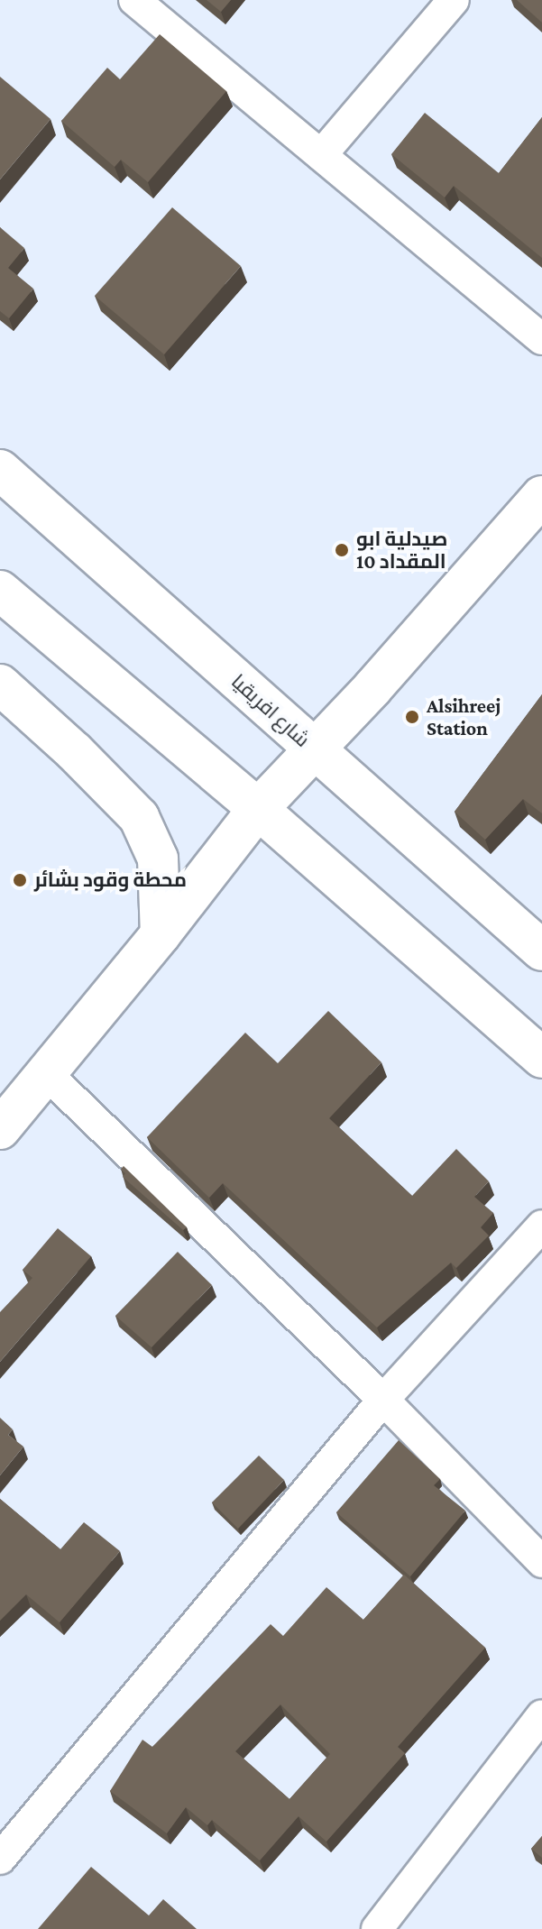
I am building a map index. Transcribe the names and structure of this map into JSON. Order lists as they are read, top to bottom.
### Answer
{
  "streets": {
    "street": ["شارع افريقيا"]
  },
  "places": ["صيدلية ابو المقداد 10", "Alsihreej Station", "محطة وقود بشائر"]
}
